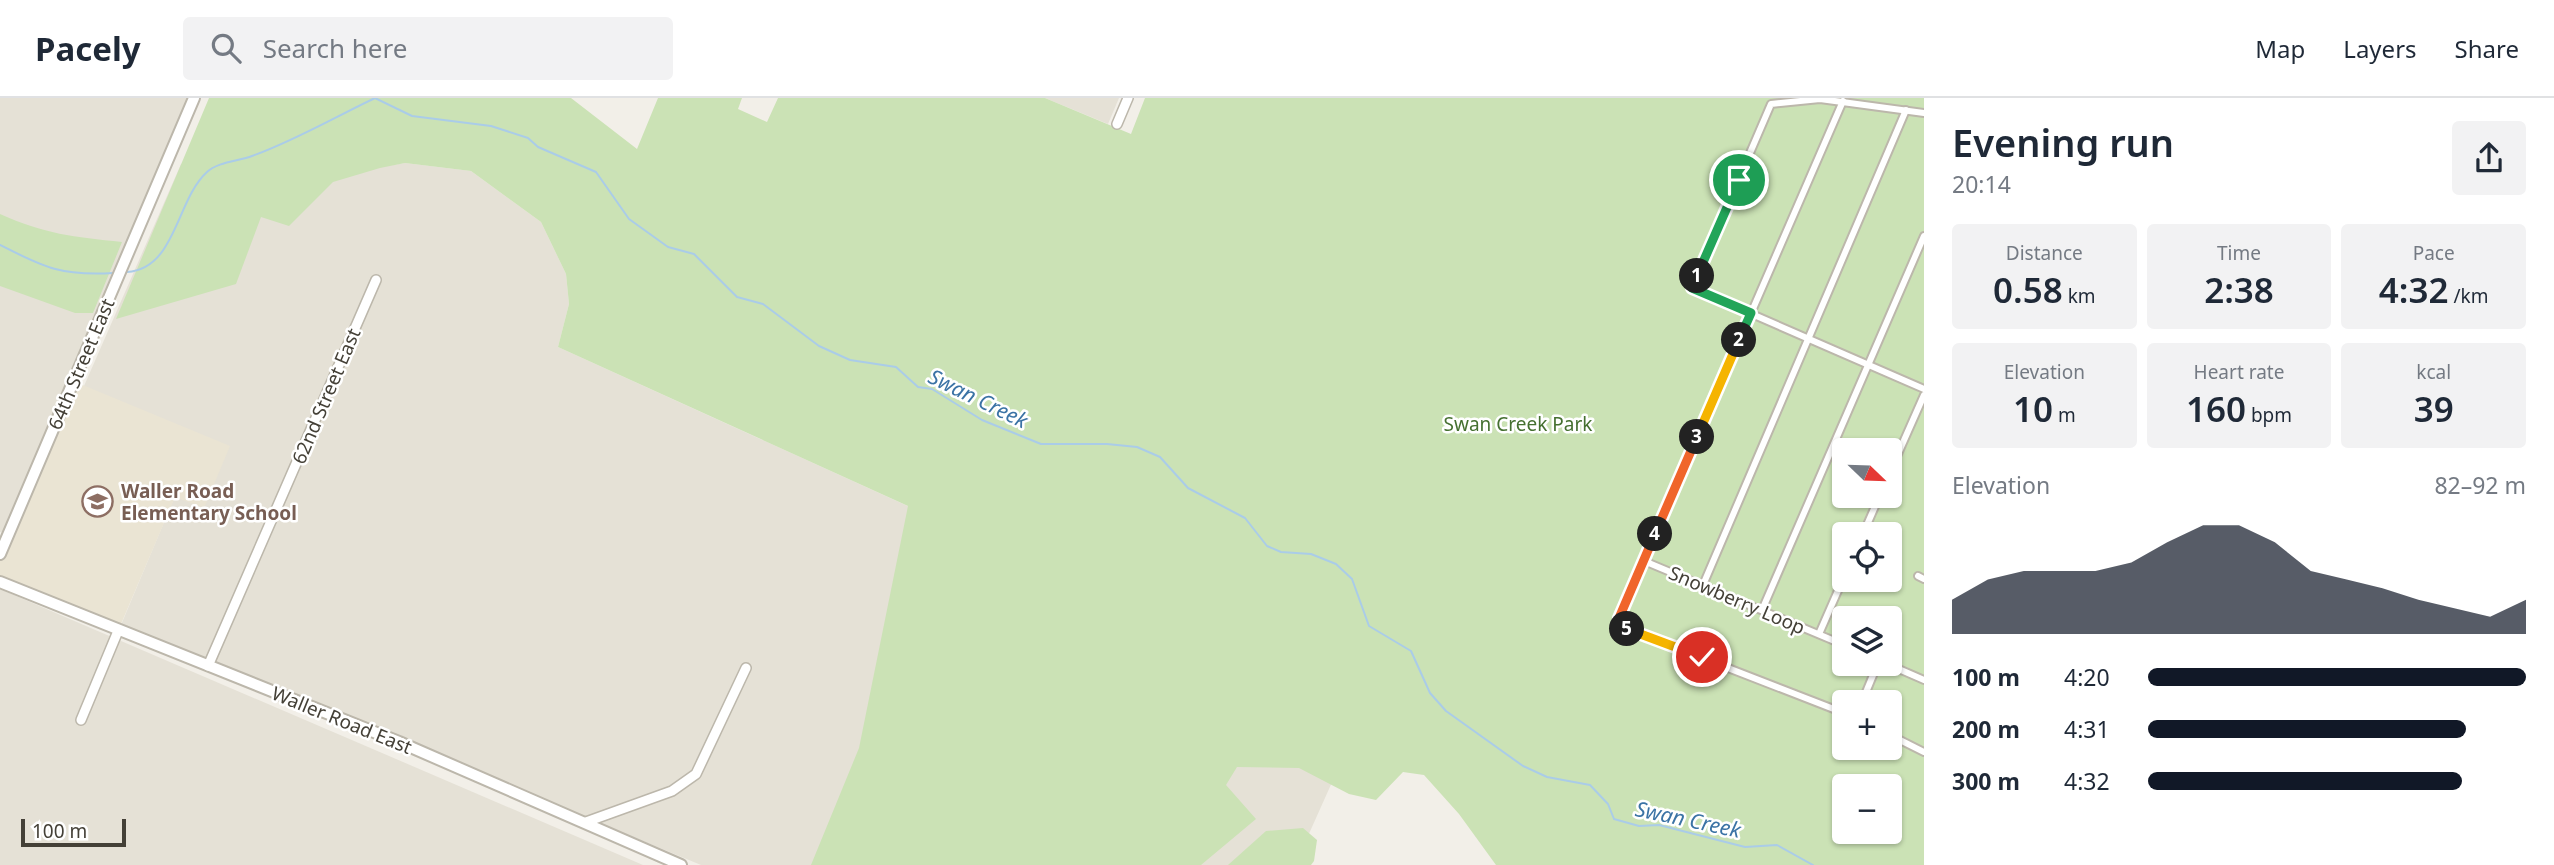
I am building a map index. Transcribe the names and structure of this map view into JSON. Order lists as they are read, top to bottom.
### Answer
{
  "streets": {
    "street": [
      "64th Street East",
      "62nd Street East",
      "Snowberry Loop",
      "Waller Road East"
    ]
  },
  "crossings": [
    ["62nd Street East", "Waller Road East"]
  ],
  "water": ["Swan Creek"],
  "parks": ["Swan Creek Park"],
  "places": {
    "school or university": ["Waller Road Elementary School"]
  },
  "scale_bar": "100 m",
  "north": "bottom right",
  "page": {
    "header": "Pacely",
    "search": "Search here",
    "nav": ["Map", "Layers", "Share"],
    "heading": ["Evening run", "20:14"],
    "stats": [
      ["Distance", "0.58 km"],
      ["Time", "2:38"],
      ["Pace", "4:32 /km"],
      ["Elevation", "10 m"],
      ["Heart rate", "160 bpm"],
      ["kcal", "39"]
    ],
    "pins": [
      "1",
      "2",
      "3",
      "4",
      "5"
    ],
    "map_buttons": ["+", "−"],
    "chart": ["Elevation", "82–92 m"],
    "list": [
      {
        "name": "100 m",
        "note": "4:20"
      },
      {
        "name": "200 m",
        "note": "4:31"
      },
      {
        "name": "300 m",
        "note": "4:32"
      }
    ],
    "scale": "100 m"
  }
}
